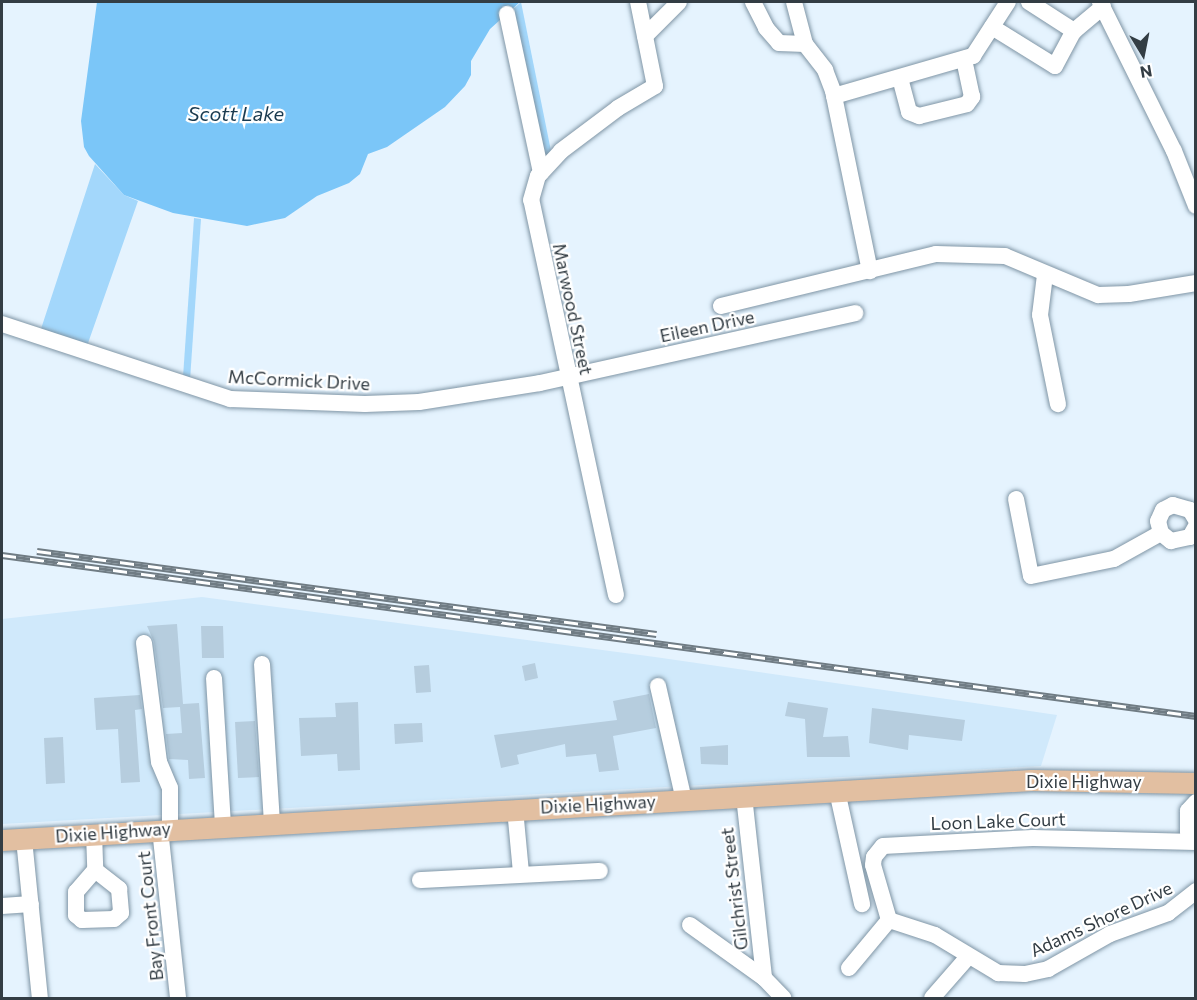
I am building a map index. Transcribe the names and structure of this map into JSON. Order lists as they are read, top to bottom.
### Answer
{
  "streets": {
    "main road": ["Dixie Highway"],
    "street": [
      "Marwood Street",
      "Eileen Drive",
      "McCormick Drive",
      "Loon Lake Court",
      "Gilchrist Street",
      "Bay Front Court",
      "Adams Shore Drive"
    ]
  },
  "crossings": [
    ["Marwood Street", "Eileen Drive"],
    ["Marwood Street", "McCormick Drive"],
    ["Eileen Drive", "McCormick Drive"],
    ["Dixie Highway", "Gilchrist Street"],
    ["Dixie Highway", "Bay Front Court"],
    ["Loon Lake Court", "Adams Shore Drive"]
  ],
  "water": ["Scott Lake"],
  "north": "bottom"
}
